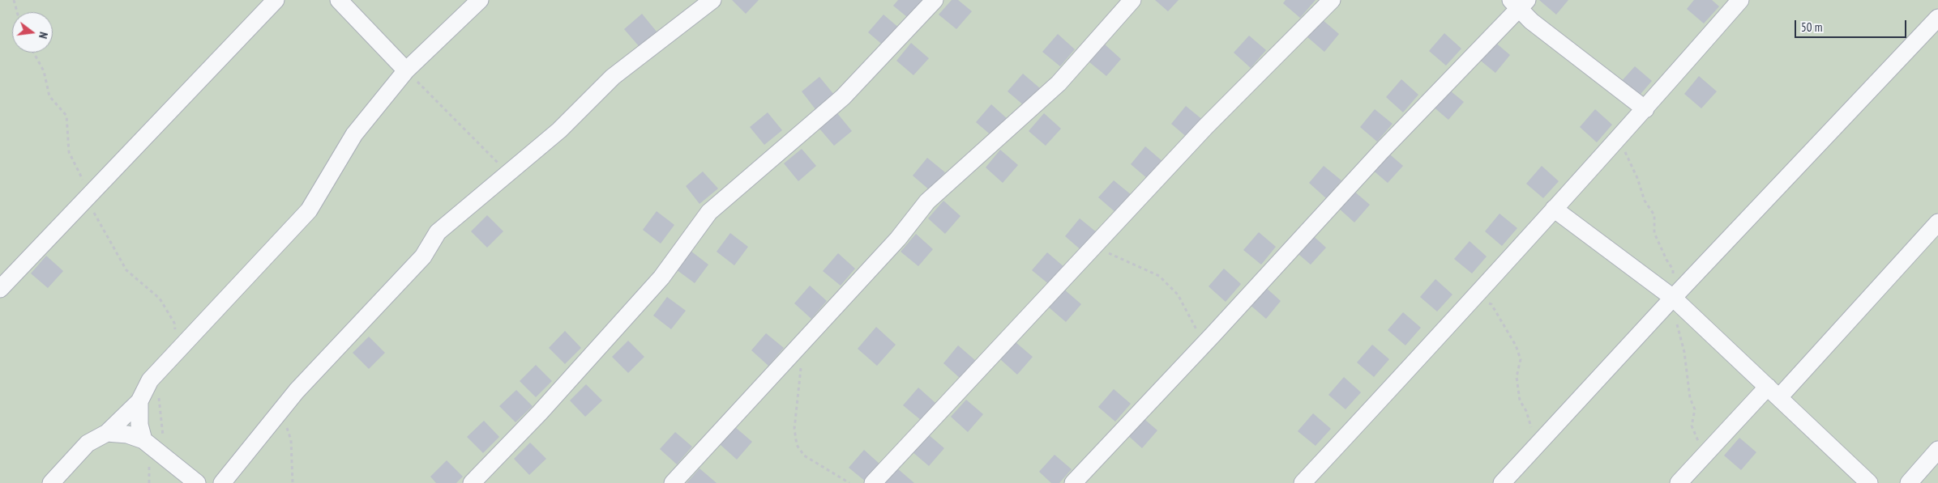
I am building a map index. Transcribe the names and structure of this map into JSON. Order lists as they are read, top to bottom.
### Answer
{
  "scale_bar": "50 m",
  "north": "right"
}
